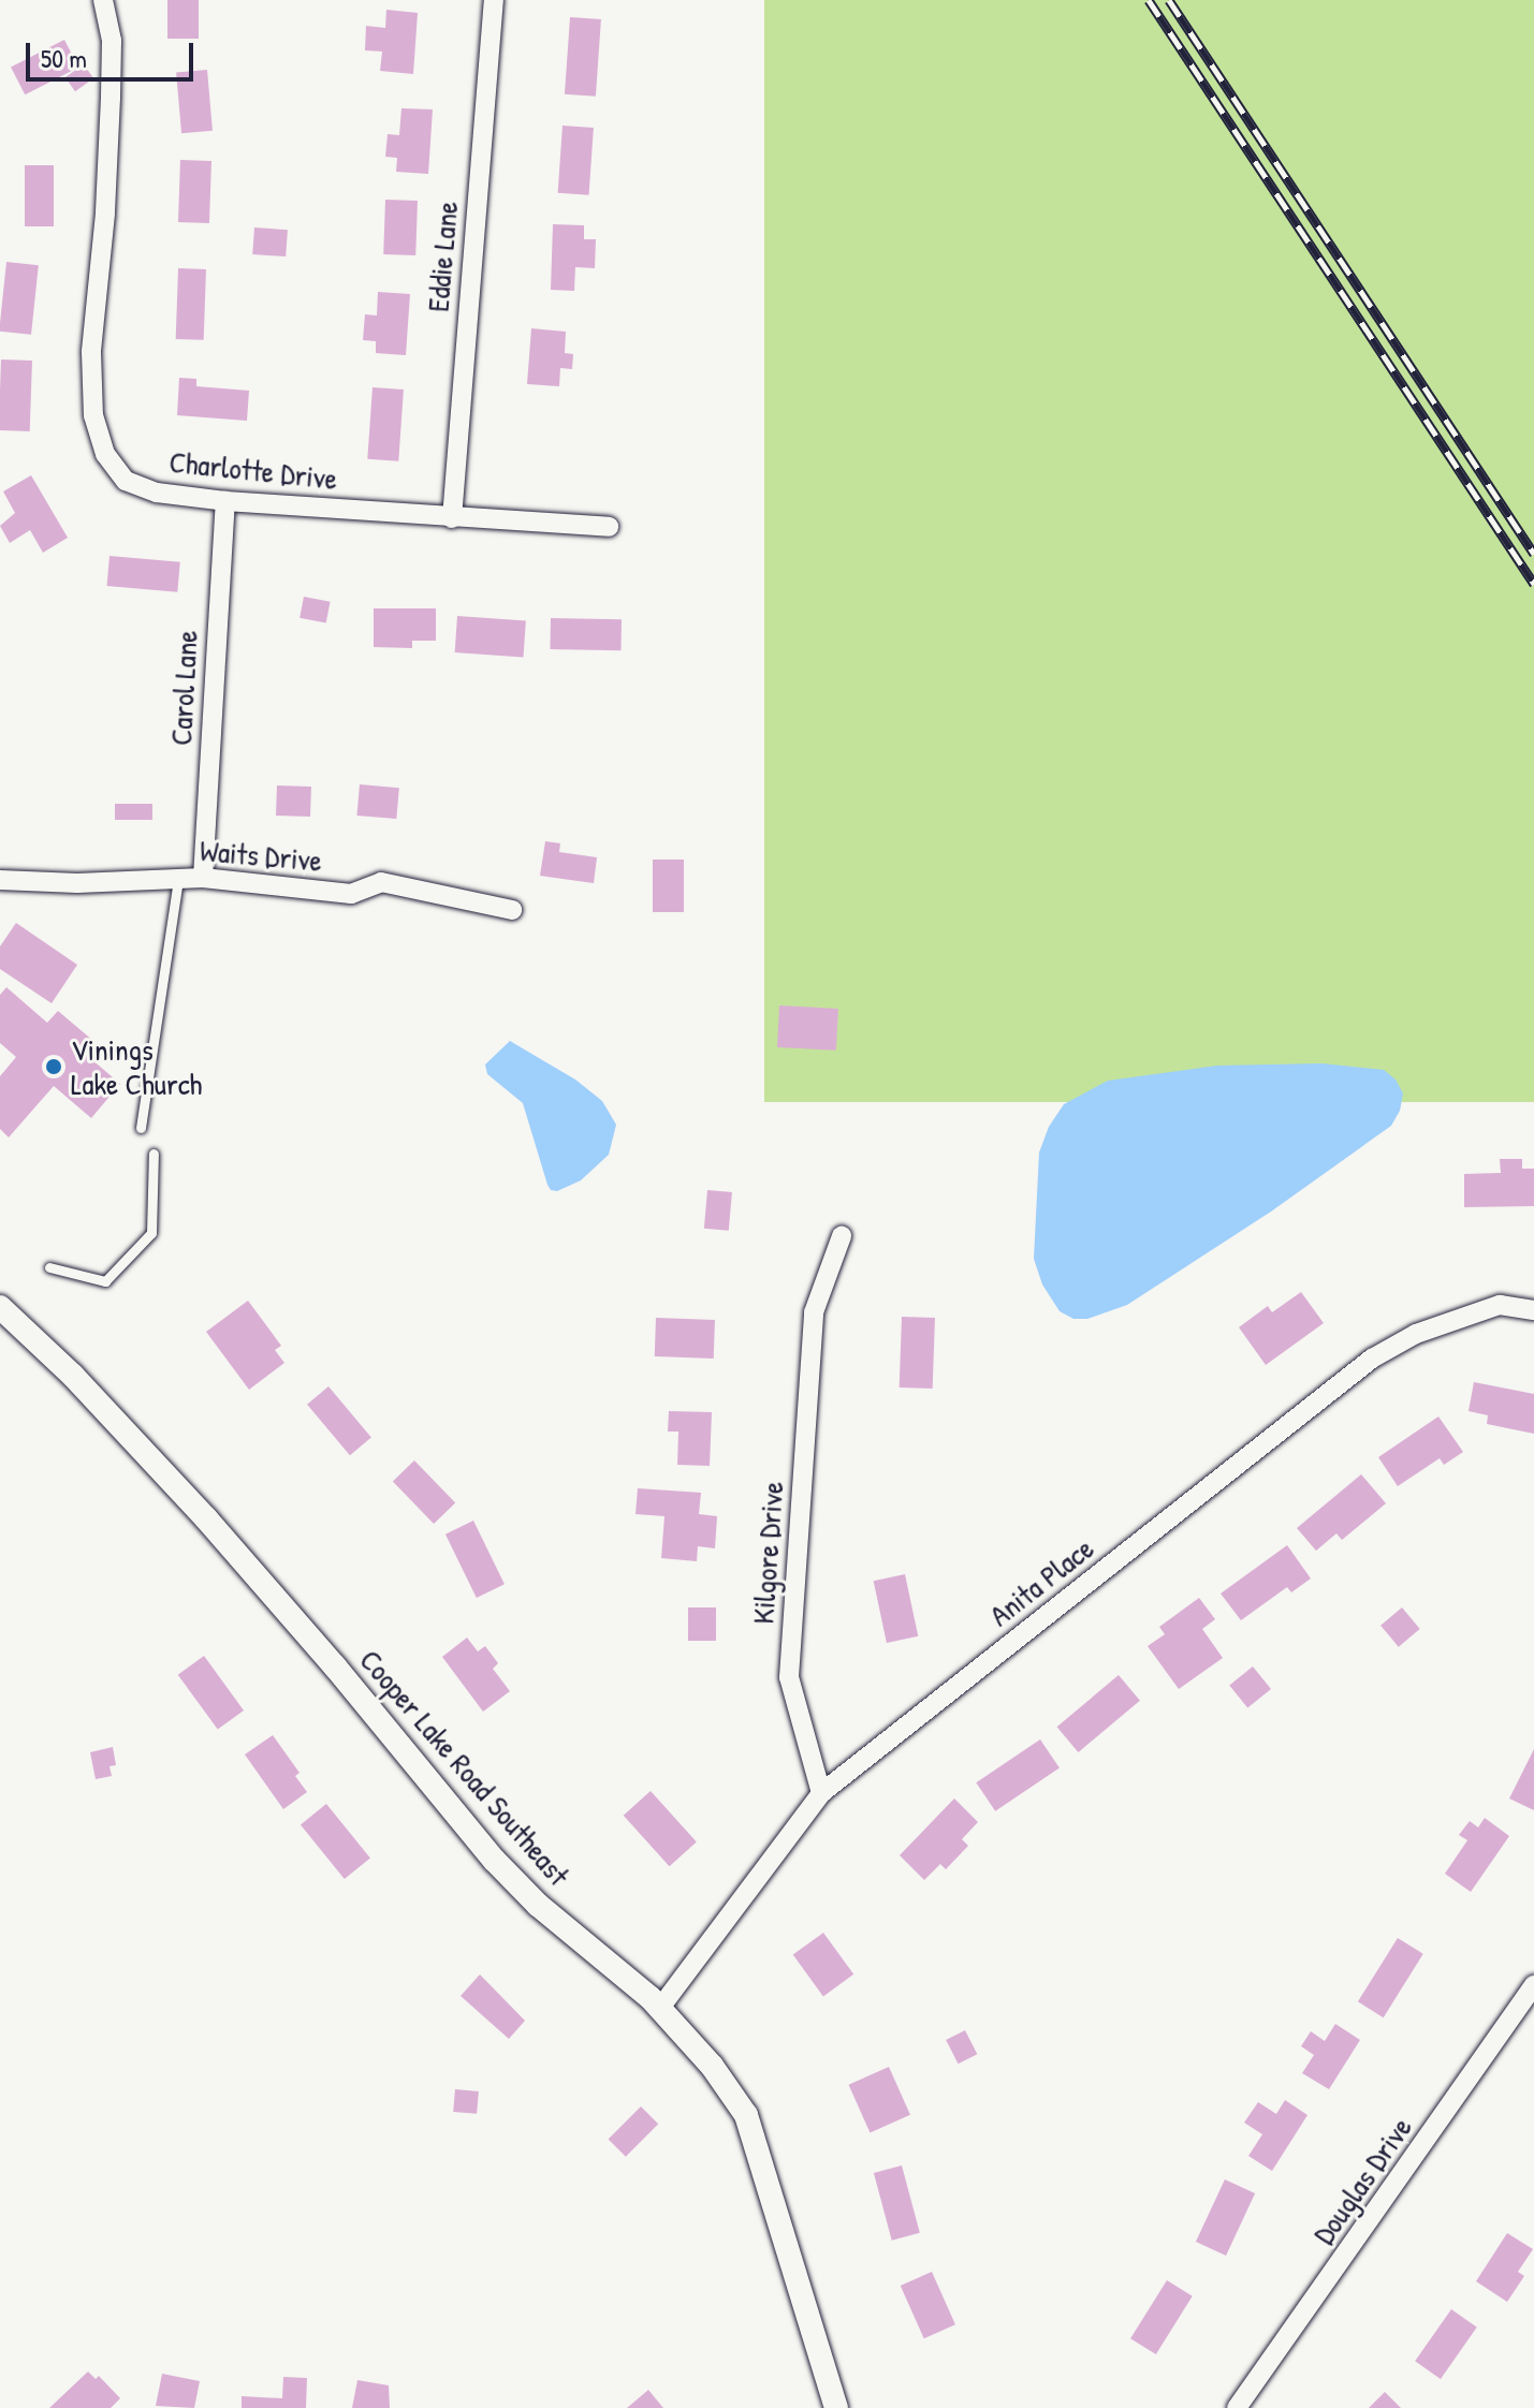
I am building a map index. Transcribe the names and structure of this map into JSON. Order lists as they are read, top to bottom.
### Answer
{
  "streets": {
    "street": [
      "Eddie Lane",
      "Charlotte Drive",
      "Carol Lane",
      "Waits Drive",
      "Kilgore Drive",
      "Anita Place",
      "Cooper Lake Road Southeast",
      "Douglas Drive"
    ]
  },
  "crossings": [
    ["Eddie Lane", "Charlotte Drive"],
    ["Charlotte Drive", "Carol Lane"],
    ["Carol Lane", "Waits Drive"],
    ["Kilgore Drive", "Anita Place"],
    ["Anita Place", "Cooper Lake Road Southeast"]
  ],
  "places": ["Vinings Lake Church"],
  "scale_bar": "50 m"
}
